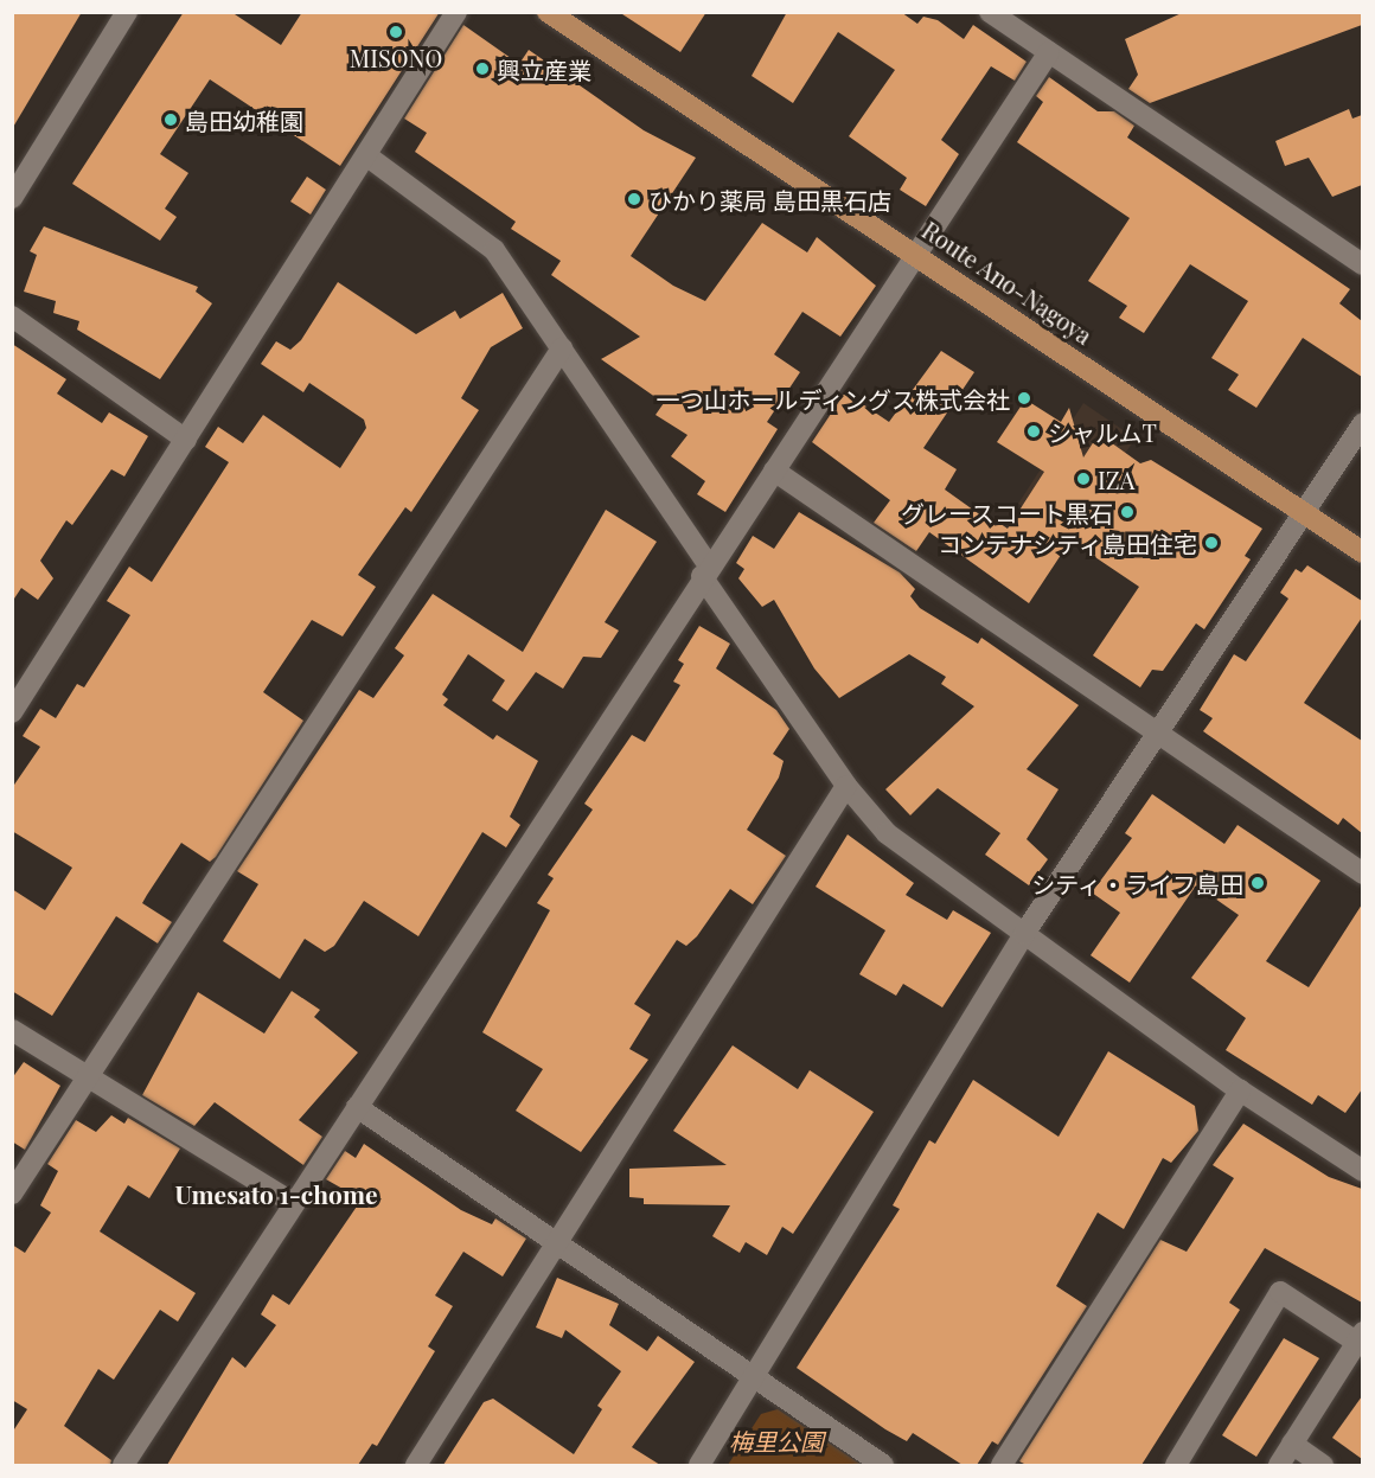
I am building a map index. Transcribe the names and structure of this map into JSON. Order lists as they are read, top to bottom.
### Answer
{
  "streets": {
    "main road": ["Route Ano-Nagoya"]
  },
  "districts": ["Umesato 1-chome"],
  "parks": ["梅里公園"],
  "places": [
    "MISONO",
    "興立産業",
    "島田幼稚園",
    "ひかり薬局 島田黒石店",
    "一つ山ホールディングス株式会社",
    "シャルムT",
    "IZA",
    "グレースコート黒石",
    "コンテナシティ島田住宅",
    "シティ・ライフ島田"
  ]
}
